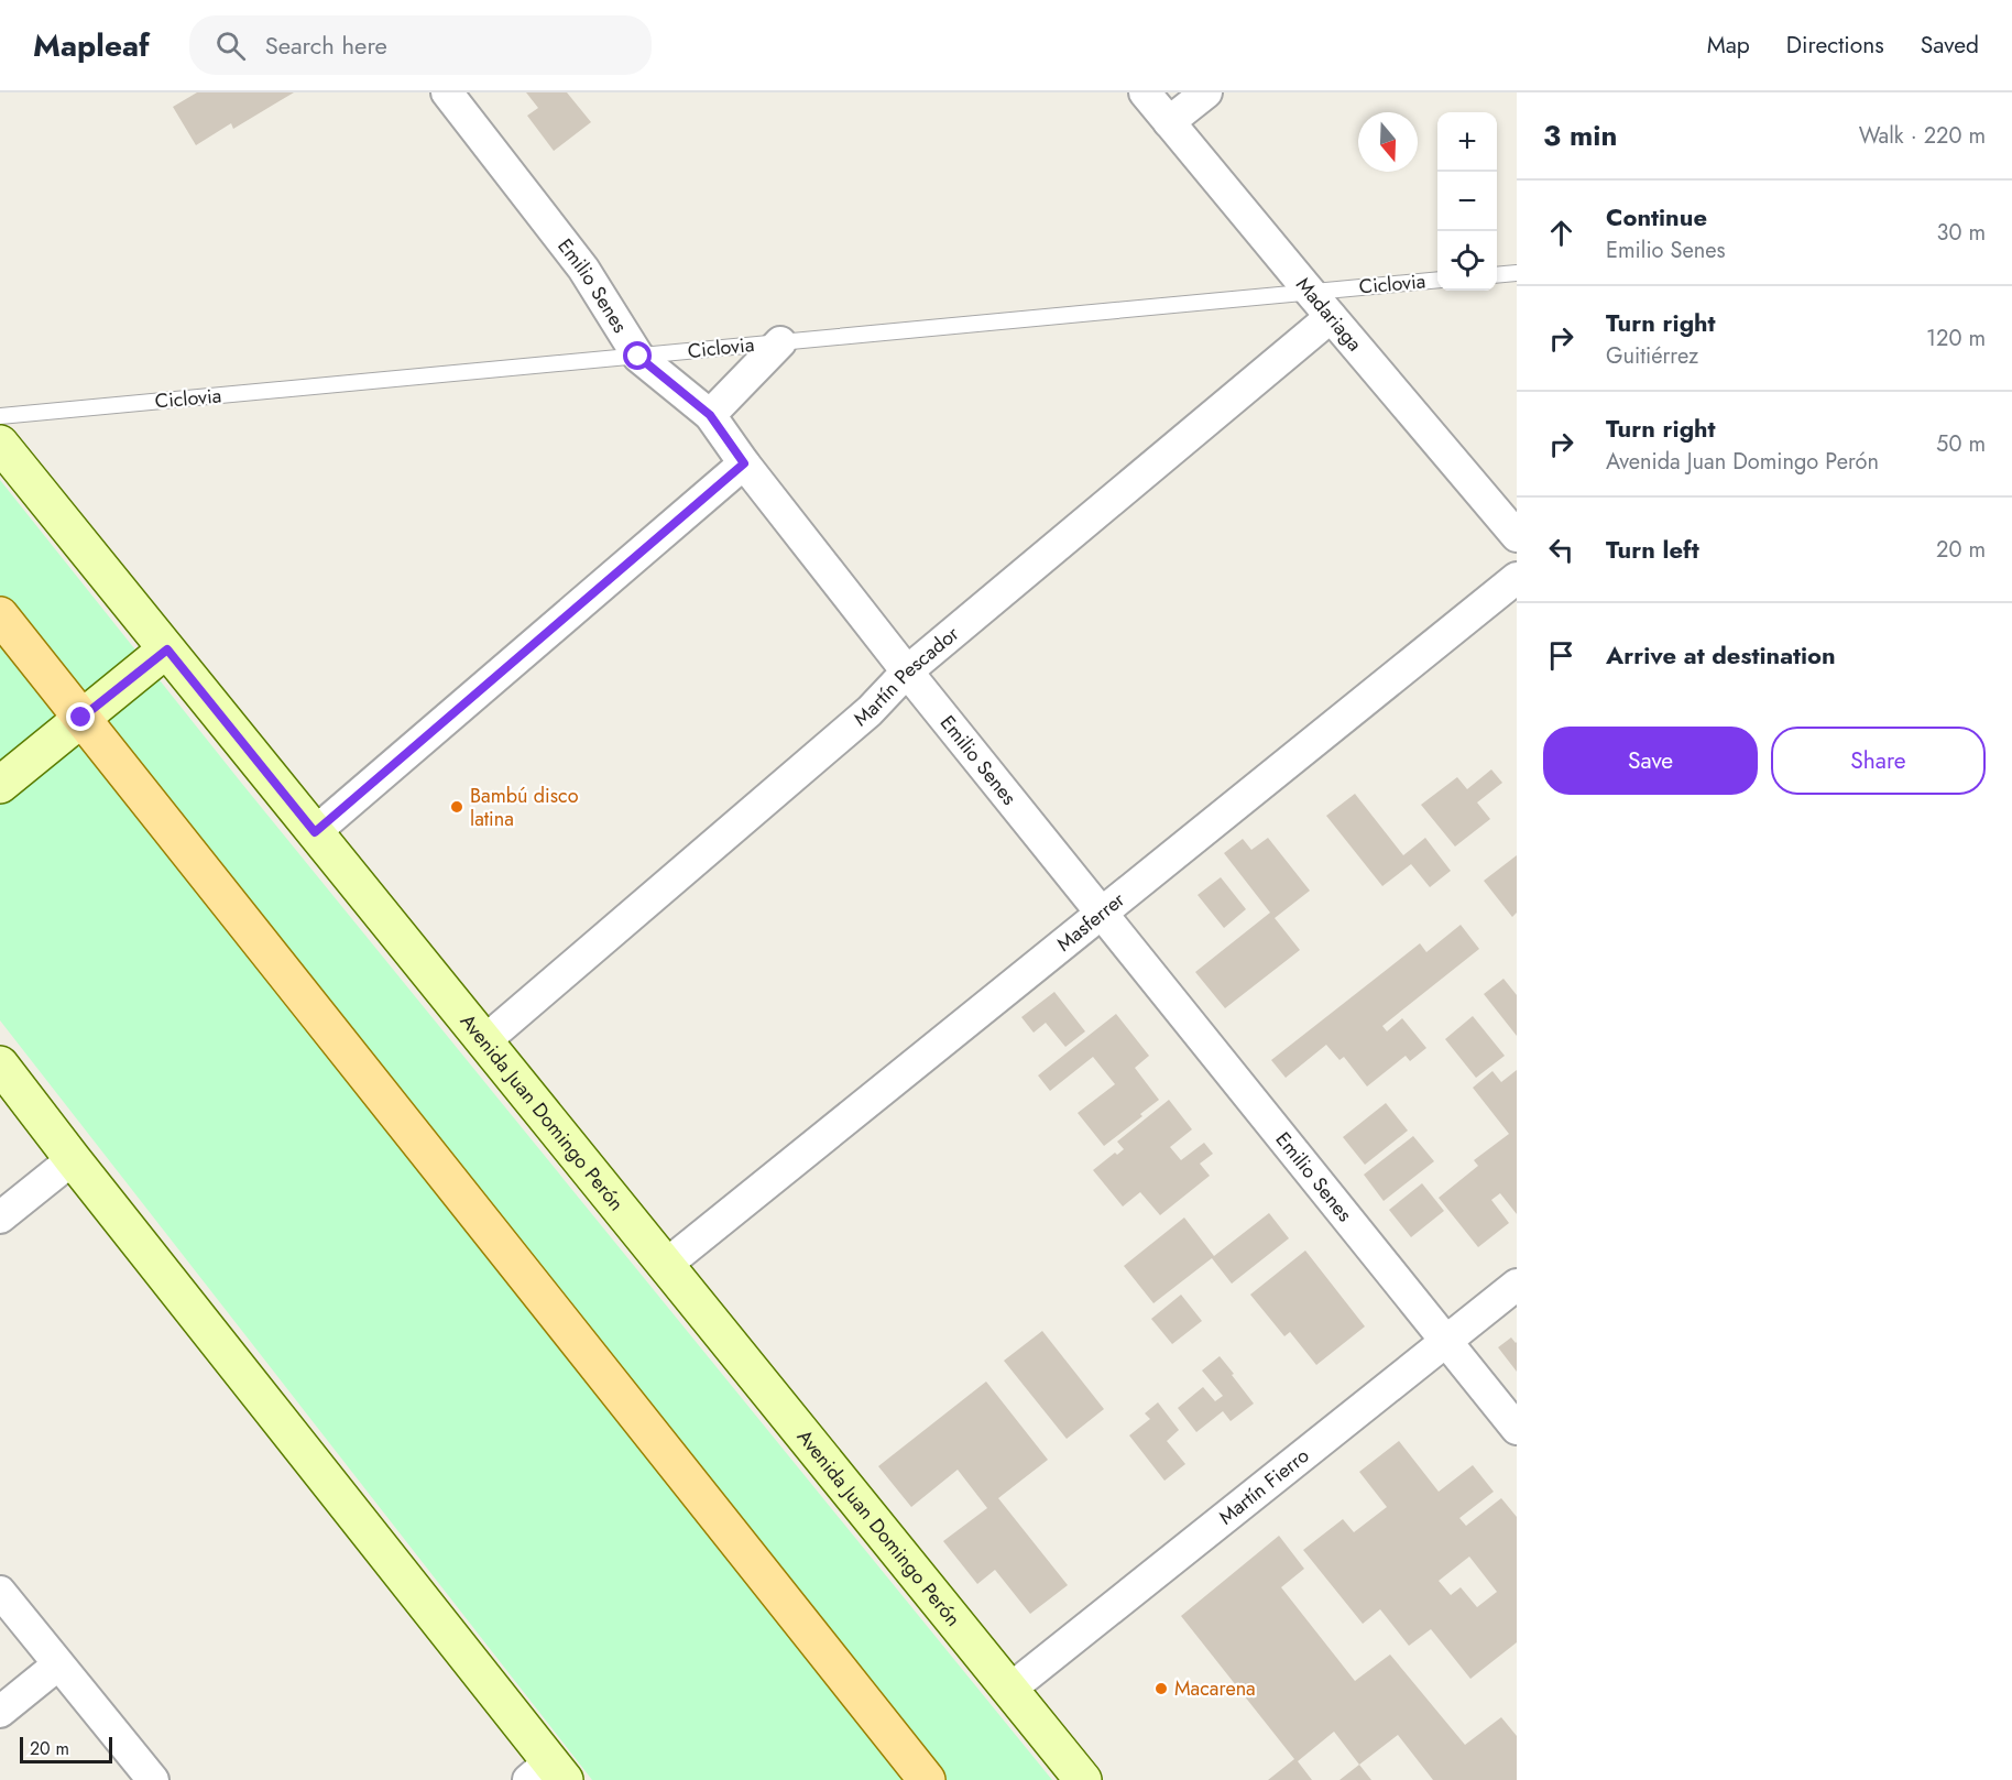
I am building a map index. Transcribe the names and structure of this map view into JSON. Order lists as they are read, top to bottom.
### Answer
{
  "streets": {
    "main road": ["Avenida Juan Domingo Perón"],
    "street": [
      "Emilio Senes",
      "Madariaga",
      "Martín Pescador",
      "Masferrer",
      "Martín Fierro"
    ],
    "lane": ["Ciclovia"]
  },
  "crossings": [
    ["Ciclovia", "Emilio Senes"],
    ["Ciclovia", "Madariaga"],
    ["Emilio Senes", "Martín Pescador"],
    ["Emilio Senes", "Masferrer"],
    ["Emilio Senes", "Martín Fierro"],
    ["Madariaga", "Martín Pescador"],
    ["Martín Pescador", "Avenida Juan Domingo Perón"],
    ["Masferrer", "Avenida Juan Domingo Perón"],
    ["Avenida Juan Domingo Perón", "Martín Fierro"]
  ],
  "places": ["Bambú disco latina", "Macarena"],
  "scale_bar": "20 m",
  "north": "bottom",
  "page": {
    "header": "Mapleaf",
    "search": "Search here",
    "nav": ["Map", "Directions", "Saved"],
    "heading": ["3 min", "Walk · 220 m"],
    "map_buttons": ["+", "−"],
    "list": [
      ["Continue", "Emilio Senes", "30 m"],
      ["Turn right", "Guitiérrez", "120 m"],
      ["Turn right", "Avenida Juan Domingo Perón", "50 m"],
      ["Turn left", "20 m"],
      "Arrive at destination"
    ],
    "buttons": ["Save", "Share"],
    "scale": "20 m"
  }
}
